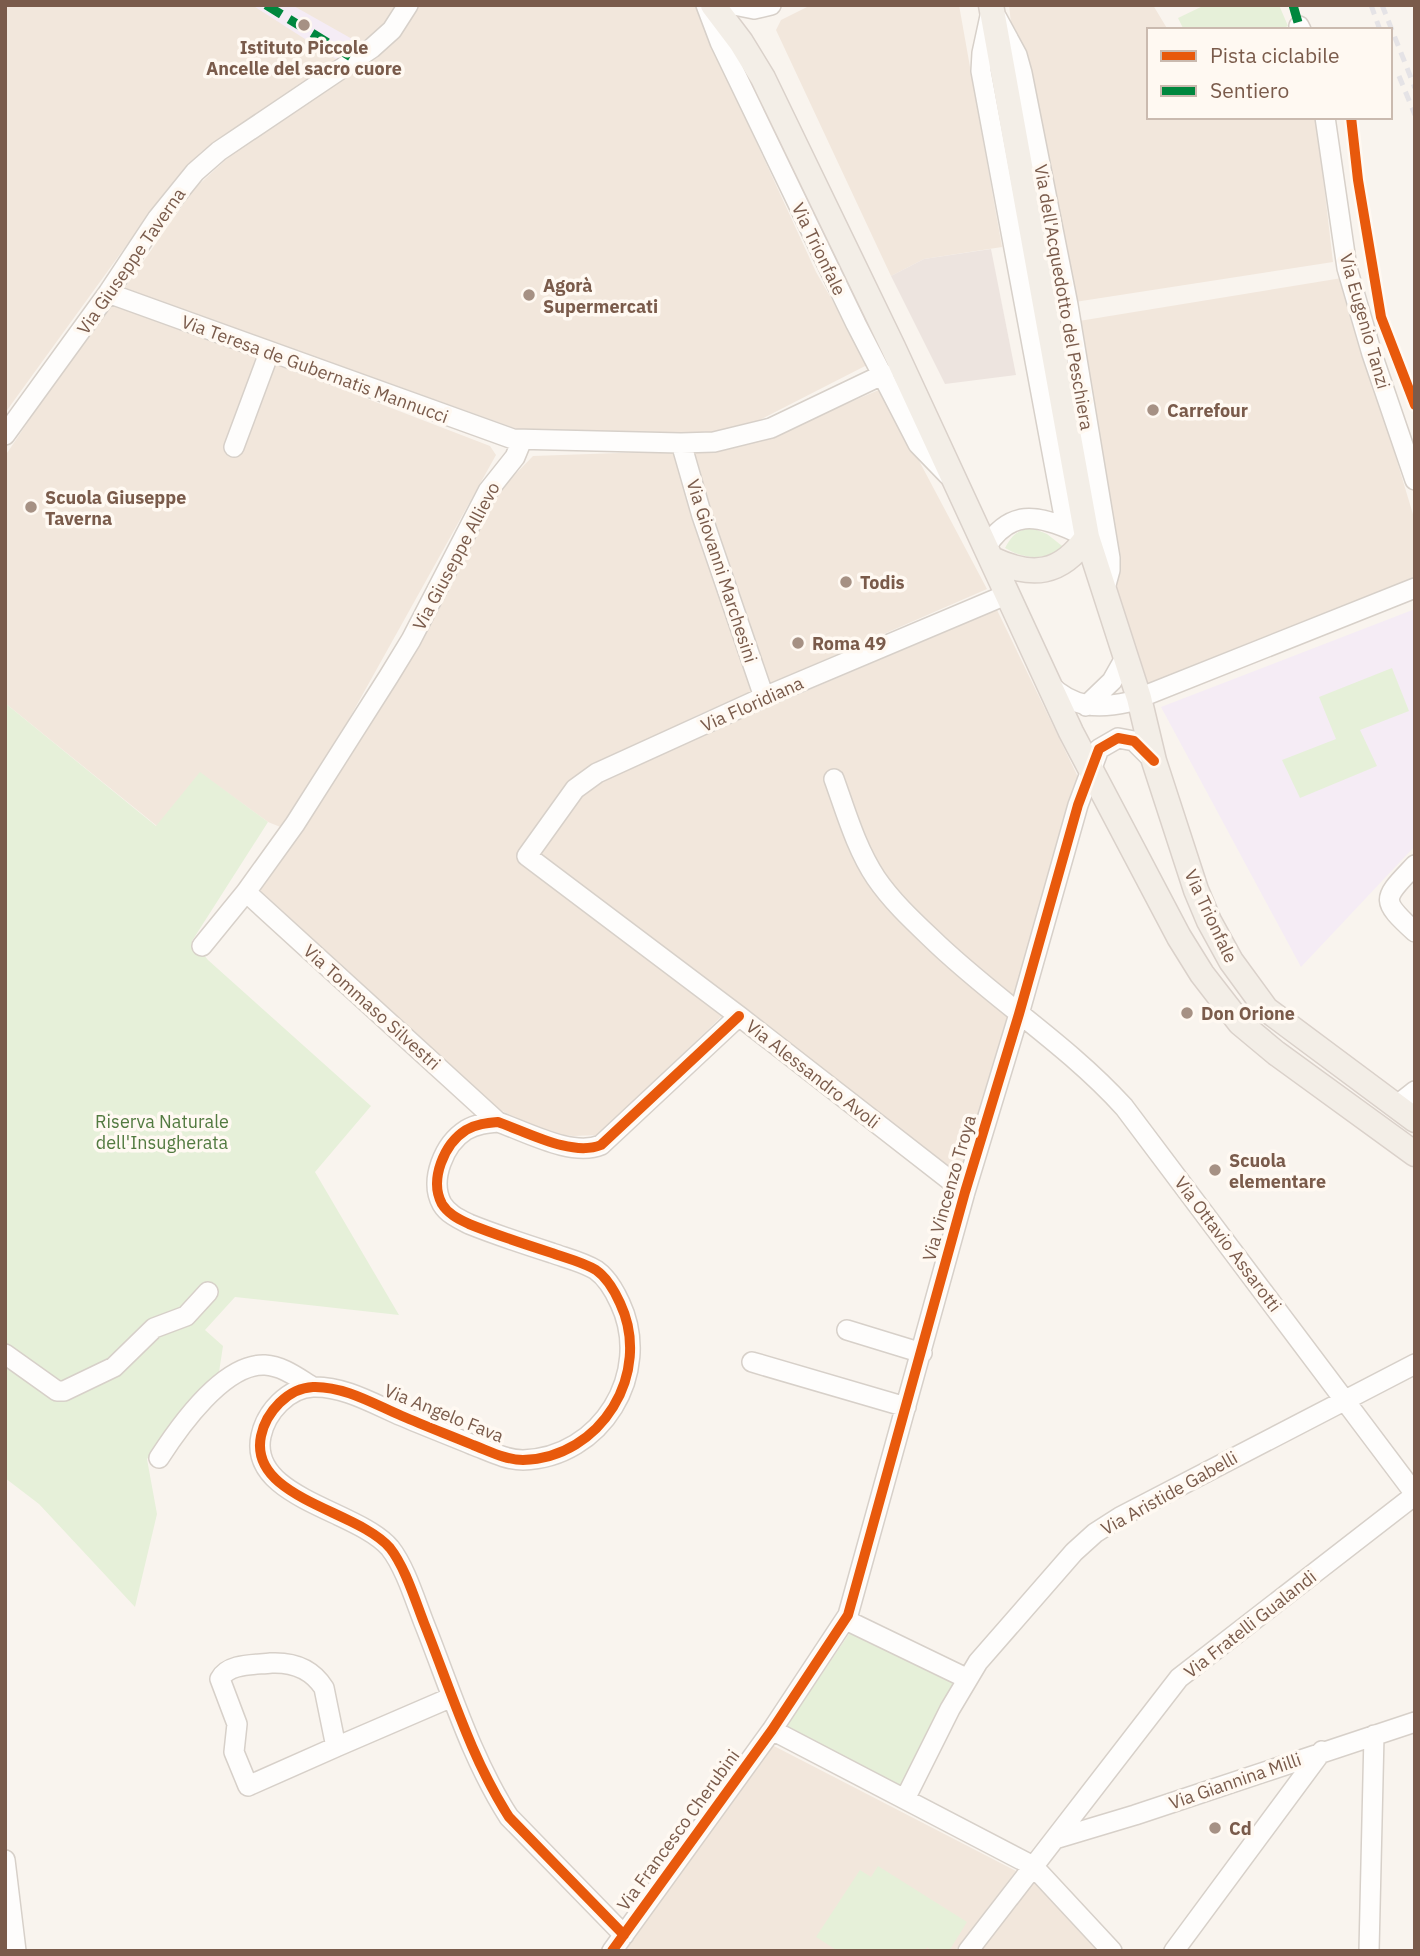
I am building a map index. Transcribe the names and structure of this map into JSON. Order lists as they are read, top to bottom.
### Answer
{
  "streets": {
    "main road": ["Via Trionfale", "Via dell'Acquedotto del Peschiera"],
    "street": [
      "Via Giuseppe Taverna",
      "Via Eugenio Tanzi",
      "Via Teresa de Gubernatis Mannucci",
      "Via Giuseppe Allievo",
      "Via Giovanni Marchesini",
      "Via Floridiana",
      "Via Tommaso Silvestri",
      "Via Alessandro Avoli",
      "Via Vincenzo Troya",
      "Via Ottavio Assarotti",
      "Via Angelo Fava",
      "Via Aristide Gabelli",
      "Via Fratelli Gualandi",
      "Via Giannina Milli",
      "Via Francesco Cherubini"
    ]
  },
  "crossings": [
    ["Via Trionfale", "Via dell'Acquedotto del Peschiera"],
    ["Via Trionfale", "Via Floridiana"],
    ["Via Trionfale", "Via Vincenzo Troya"],
    ["Via Giuseppe Taverna", "Via Teresa de Gubernatis Mannucci"],
    ["Via Teresa de Gubernatis Mannucci", "Via Giuseppe Allievo"],
    ["Via Giuseppe Allievo", "Via Tommaso Silvestri"],
    ["Via Giovanni Marchesini", "Via Floridiana"],
    ["Via Floridiana", "Via Alessandro Avoli"],
    ["Via Tommaso Silvestri", "Via Angelo Fava"],
    ["Via Alessandro Avoli", "Via Vincenzo Troya"],
    ["Via Vincenzo Troya", "Via Ottavio Assarotti"],
    ["Via Vincenzo Troya", "Via Francesco Cherubini"],
    ["Via Ottavio Assarotti", "Via Aristide Gabelli"],
    ["Via Ottavio Assarotti", "Via Fratelli Gualandi"],
    ["Via Fratelli Gualandi", "Via Giannina Milli"]
  ],
  "parks": ["Riserva Naturale dell'Insugherata"],
  "places": [
    "Istituto Piccole Ancelle del sacro cuore",
    "Agorà Supermercati",
    "Carrefour",
    "Scuola Giuseppe Taverna",
    "Todis",
    "Roma 49",
    "Don Orione",
    "Scuola elementare",
    "Cd"
  ],
  "legend": ["Pista ciclabile", "Sentiero"]
}
